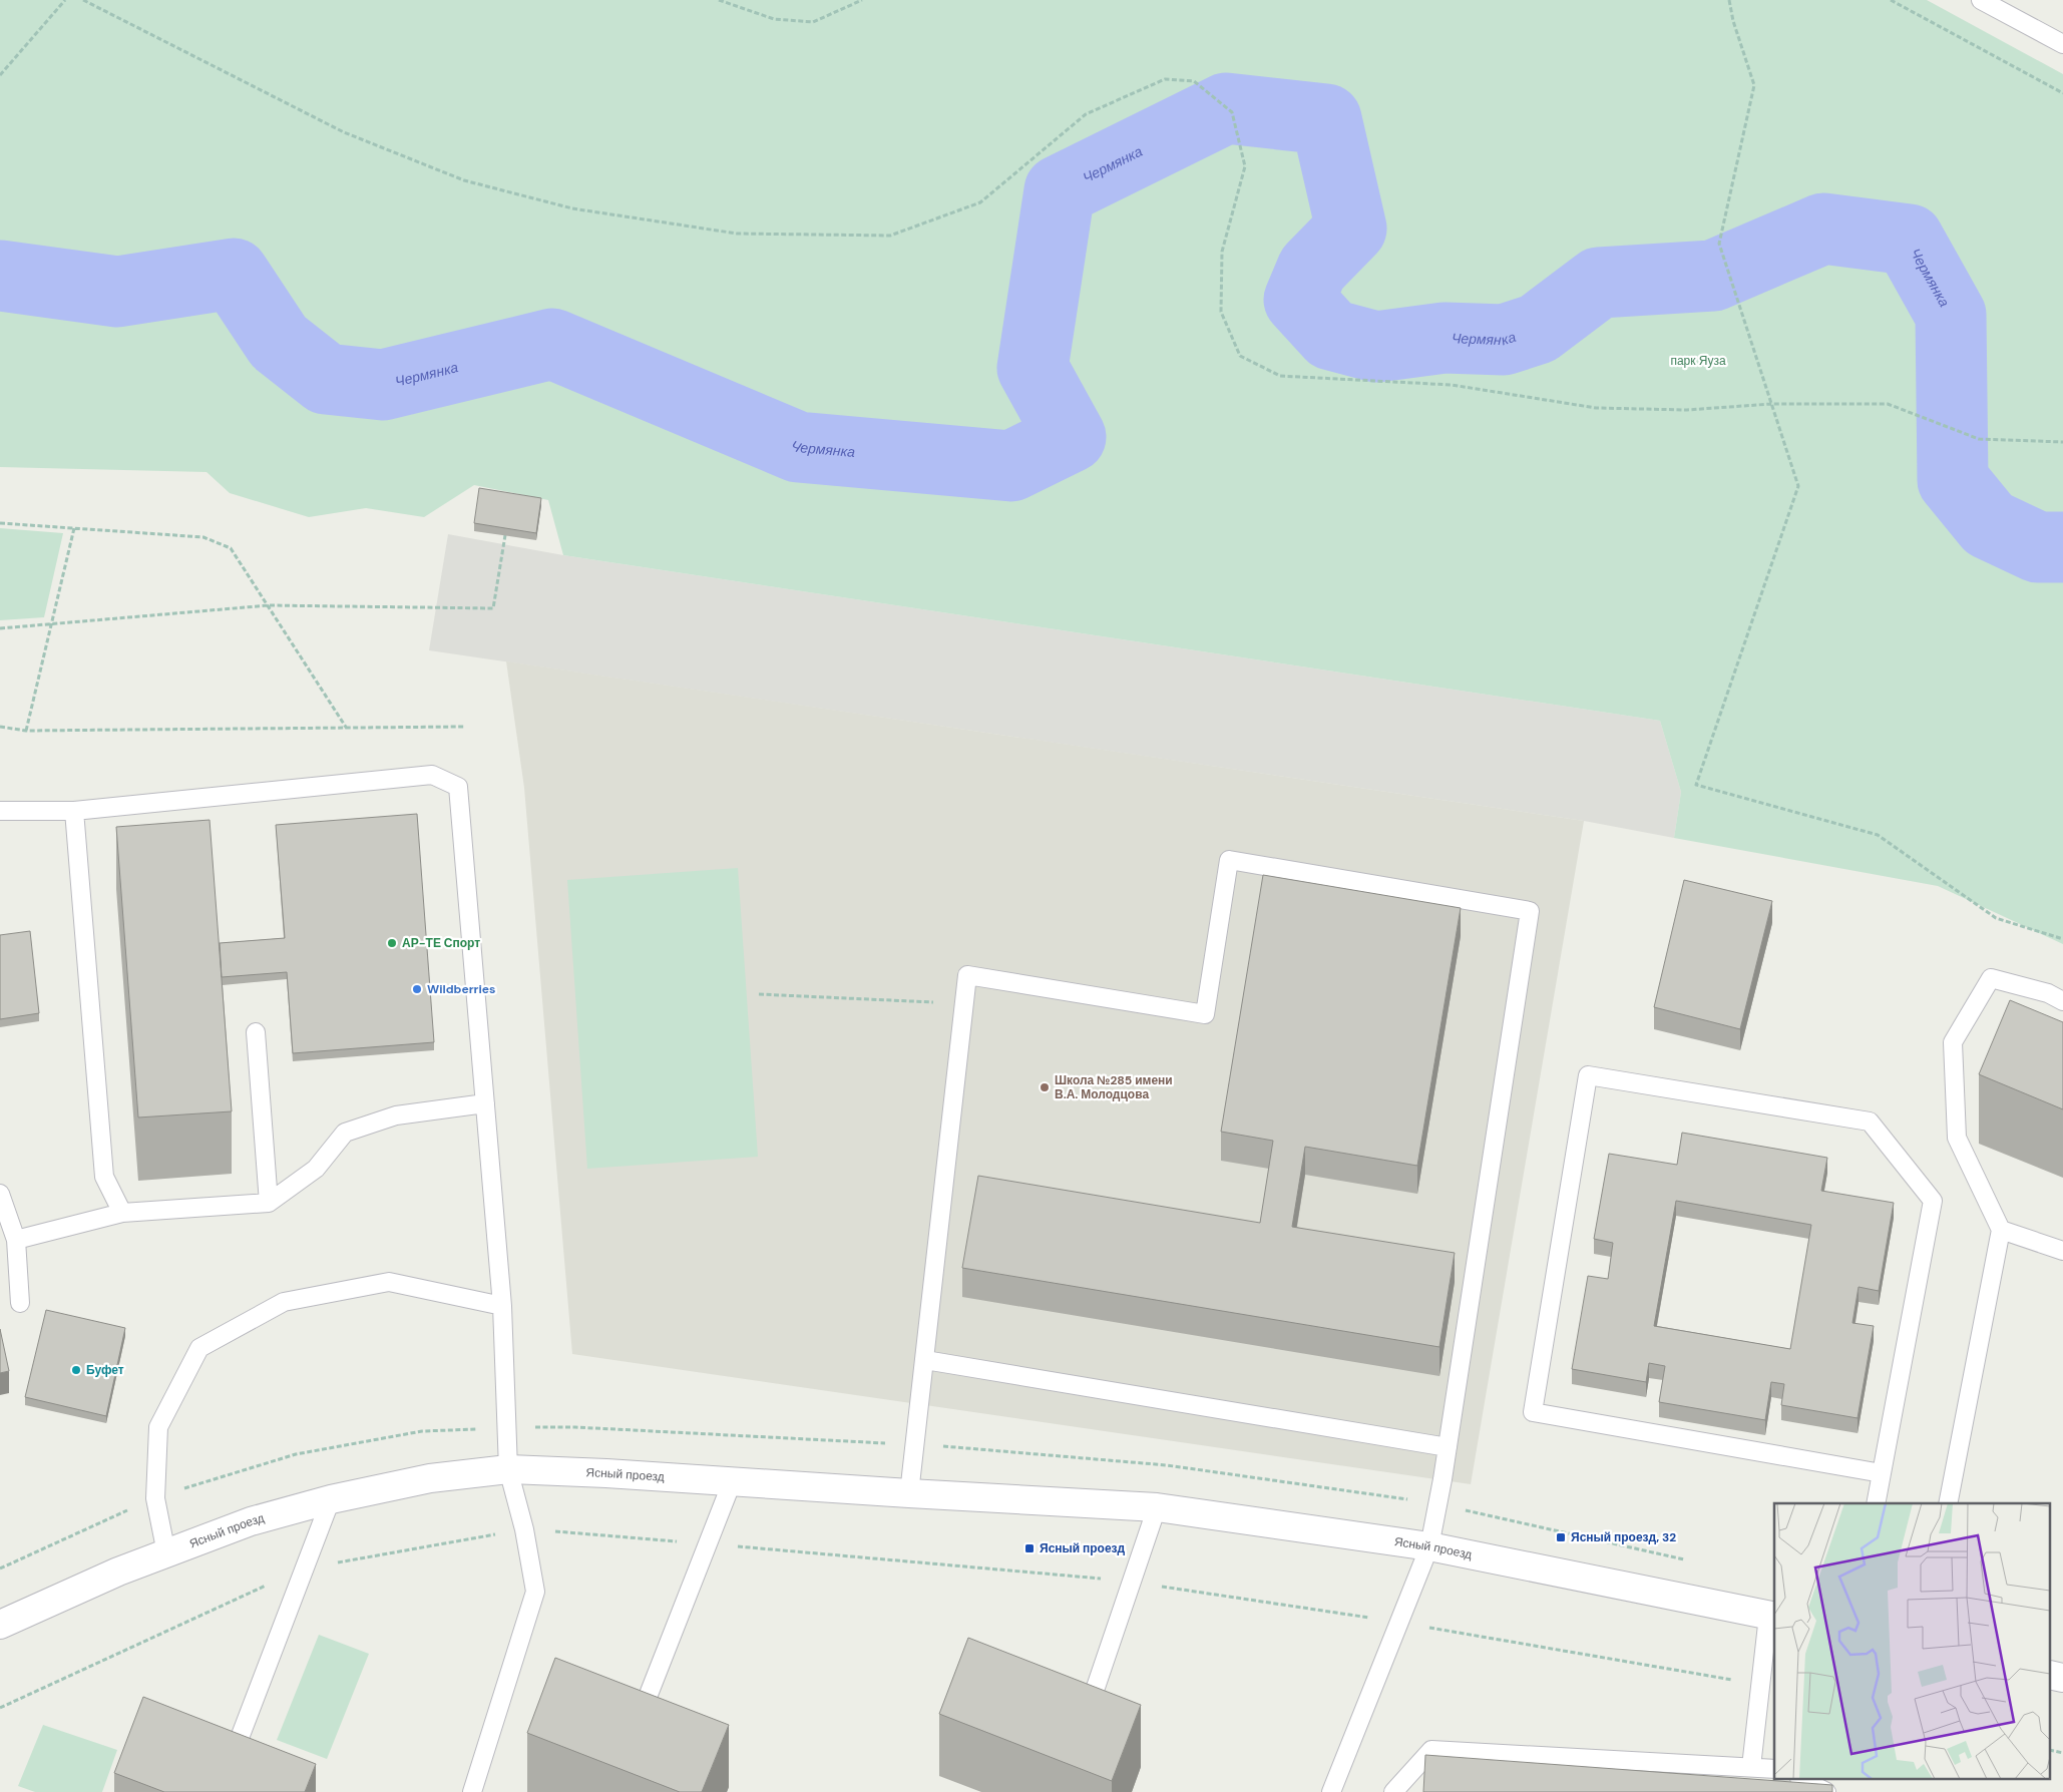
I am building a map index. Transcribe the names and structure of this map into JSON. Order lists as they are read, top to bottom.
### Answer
{
  "streets": {
    "street": ["Ясный проезд"]
  },
  "water": ["Чермянка"],
  "parks": ["парк Яуза"],
  "places": {
    "other": [
      "АР-ТЕ Спорт",
      "Wildberries",
      "Школа №285 имени В.А. Молодцова",
      "Буфет"
    ],
    "transit": ["Ясный проезд, 32", "Ясный проезд"]
  }
}
